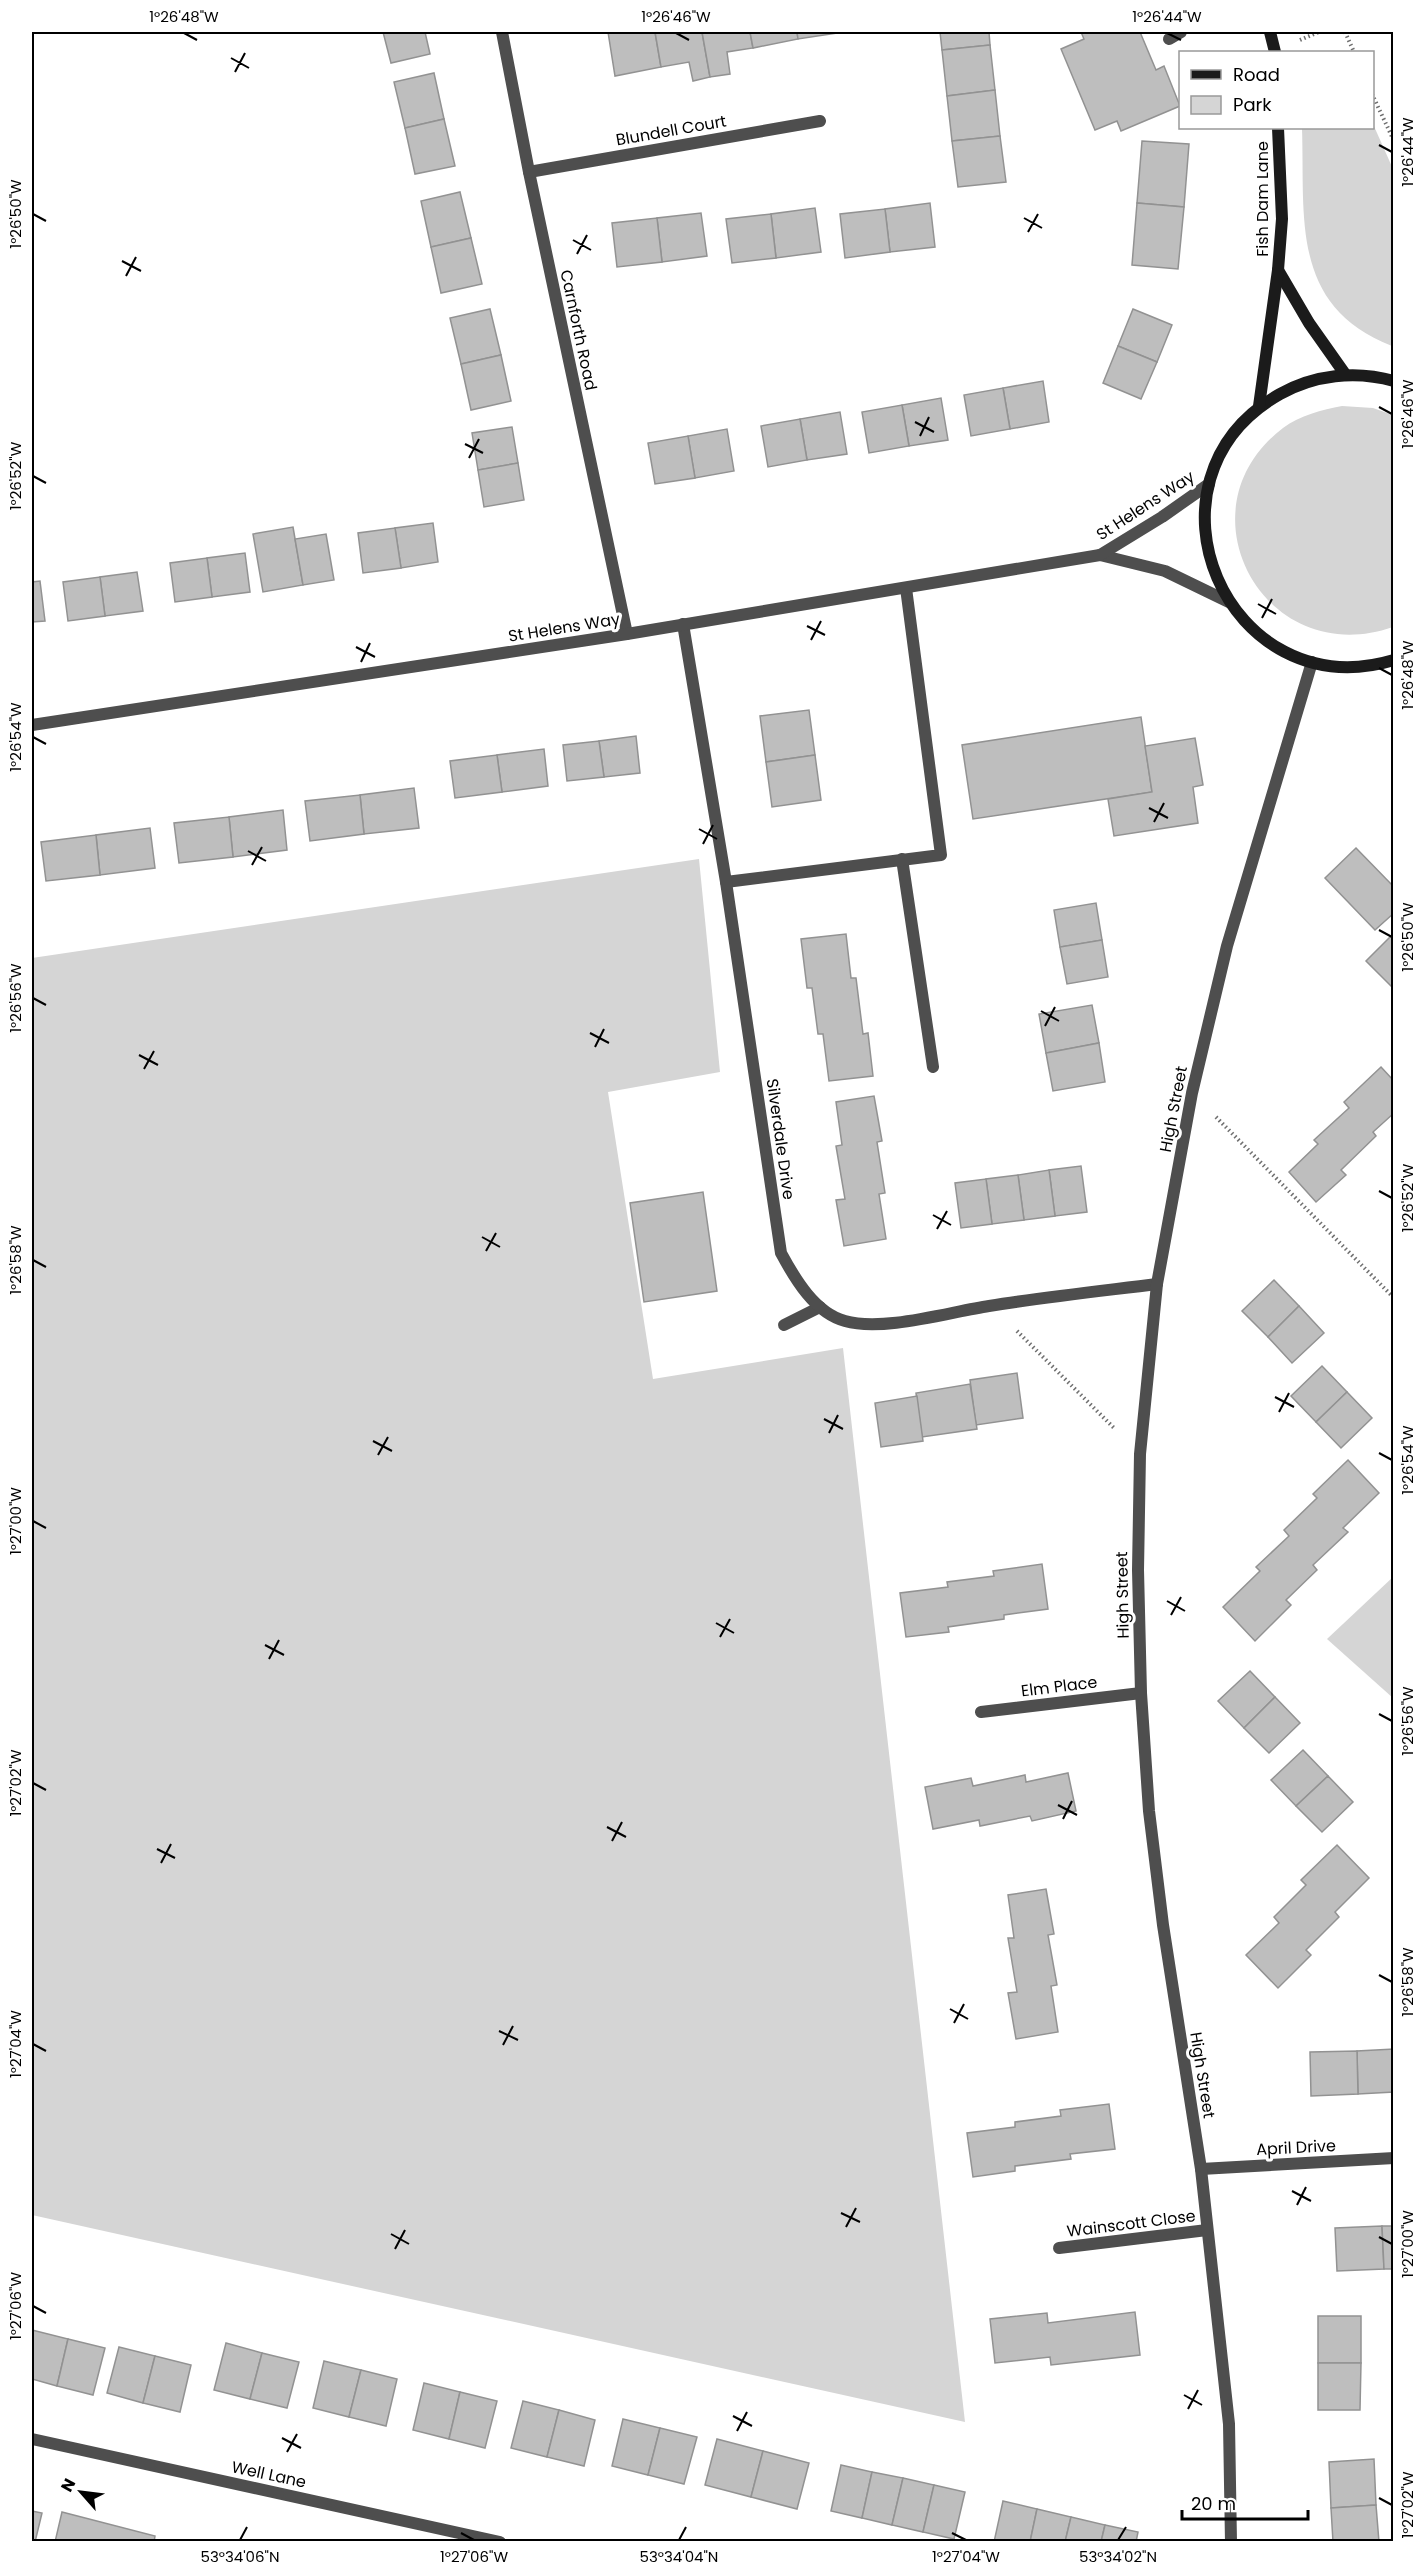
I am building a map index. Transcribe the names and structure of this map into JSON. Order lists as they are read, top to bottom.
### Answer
{
  "streets": {
    "street": [
      "Blundell Court",
      "Fish Dam Lane",
      "Carnforth Road",
      "St Helens Way",
      "High Street",
      "Silverdale Drive",
      "Elm Place",
      "April Drive",
      "Wainscott Close",
      "Well Lane"
    ]
  },
  "crossings": [
    ["Blundell Court", "Carnforth Road"],
    ["Carnforth Road", "St Helens Way"],
    ["St Helens Way", "Silverdale Drive"],
    ["High Street", "Silverdale Drive"],
    ["High Street", "Elm Place"],
    ["High Street", "April Drive"],
    ["High Street", "Wainscott Close"]
  ],
  "legend": ["Road", "Park"],
  "scale_bar": "20 m",
  "north": "top left",
  "coordinates": [
    "1°26'48\"W",
    "1°26'46\"W",
    "1°26'44\"W",
    "1°26'50\"W",
    "1°26'52\"W",
    "1°26'54\"W",
    "1°26'56\"W",
    "1°26'58\"W",
    "1°27'00\"W",
    "1°27'02\"W",
    "1°27'04\"W",
    "1°27'06\"W",
    "53°34'06\"N",
    "53°34'04\"N",
    "53°34'02\"N"
  ]
}
